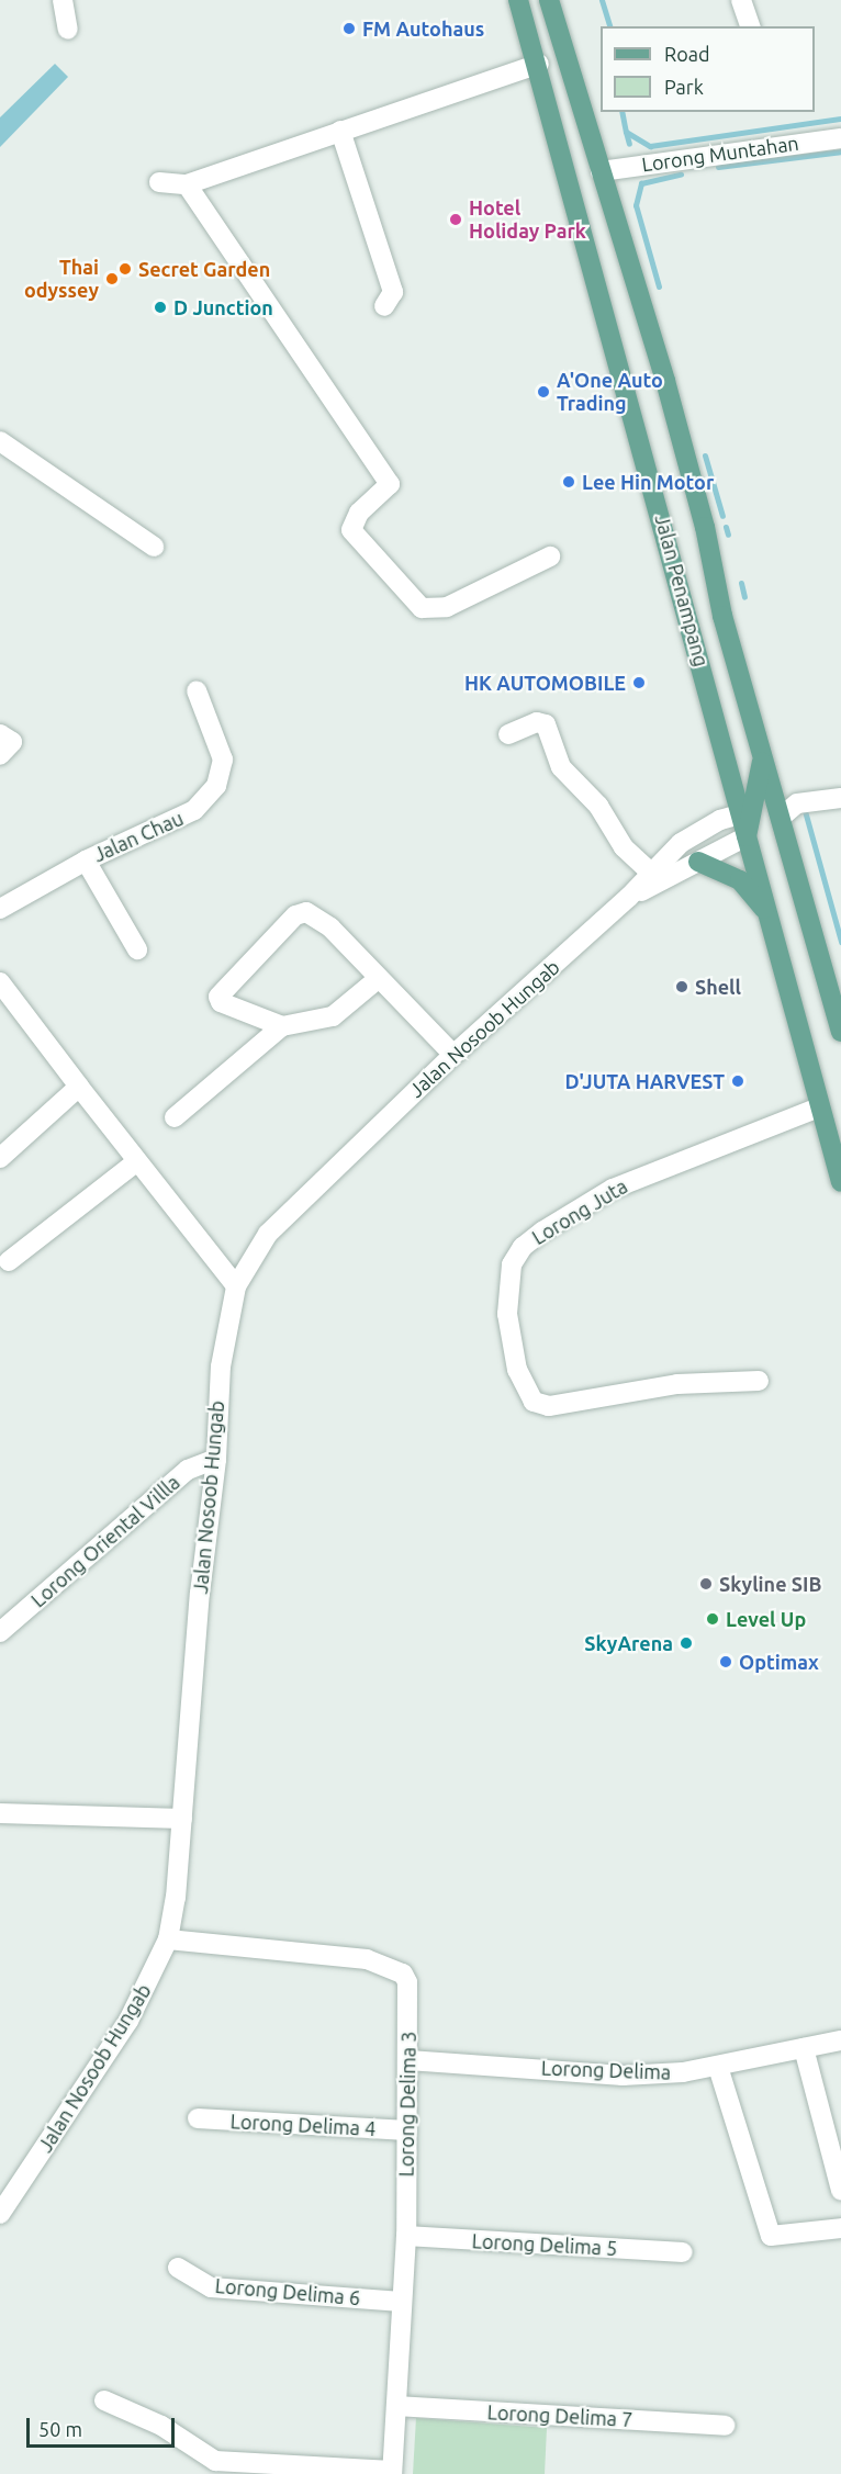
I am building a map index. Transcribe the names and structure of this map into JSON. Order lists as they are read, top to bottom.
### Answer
{
  "streets": {
    "main road": ["Jalan Penampang"],
    "street": [
      "Lorong Muntahan",
      "Jalan Chau",
      "Jalan Nosoob Hungab",
      "Lorong Juta",
      "Lorong Oriental Villla",
      "Lorong Delima",
      "Lorong Delima 3",
      "Lorong Delima 4",
      "Lorong Delima 5",
      "Lorong Delima 6",
      "Lorong Delima 7"
    ]
  },
  "crossings": [
    ["Lorong Muntahan", "Jalan Penampang"],
    ["Jalan Penampang", "Jalan Nosoob Hungab"],
    ["Jalan Penampang", "Lorong Juta"],
    ["Jalan Nosoob Hungab", "Lorong Oriental Villla"],
    ["Jalan Nosoob Hungab", "Lorong Delima 3"],
    ["Lorong Delima", "Lorong Delima 3"],
    ["Lorong Delima 3", "Lorong Delima 4"],
    ["Lorong Delima 3", "Lorong Delima 5"],
    ["Lorong Delima 3", "Lorong Delima 6"],
    ["Lorong Delima 3", "Lorong Delima 7"]
  ],
  "places": [
    "FM Autohaus",
    "Hotel Holiday Park",
    "Secret Garden",
    "Thai odyssey",
    "D Junction",
    "A'One Auto Trading",
    "Lee Hin Motor",
    "HK AUTOMOBILE",
    "Shell",
    "D'JUTA HARVEST",
    "Skyline SIB",
    "Level Up",
    "SkyArena",
    "Optimax"
  ],
  "legend": ["Road", "Park"],
  "scale_bar": "50 m"
}
